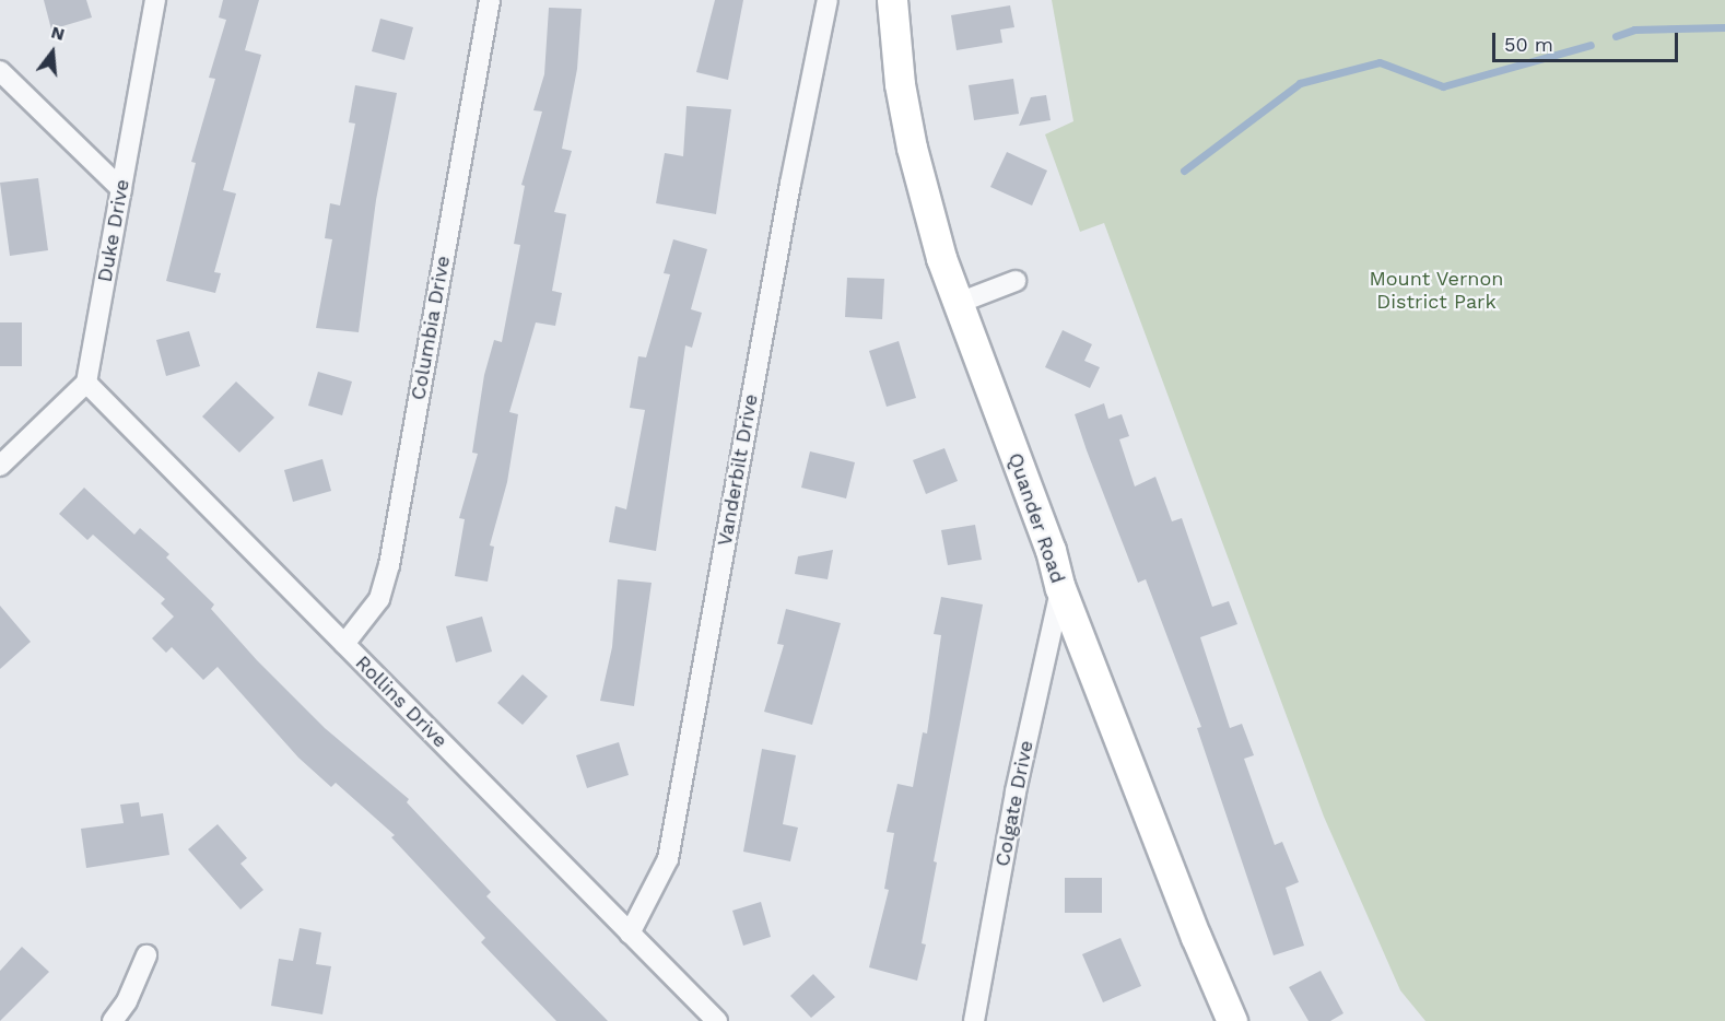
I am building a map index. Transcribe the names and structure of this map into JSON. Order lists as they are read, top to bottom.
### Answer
{
  "streets": {
    "street": [
      "Duke Drive",
      "Columbia Drive",
      "Vanderbilt Drive",
      "Quander Road",
      "Rollins Drive",
      "Colgate Drive"
    ]
  },
  "crossings": [
    ["Duke Drive", "Rollins Drive"],
    ["Columbia Drive", "Rollins Drive"],
    ["Vanderbilt Drive", "Rollins Drive"],
    ["Quander Road", "Colgate Drive"]
  ],
  "parks": ["Mount Vernon District Park"],
  "scale_bar": "50 m",
  "north": "top"
}
